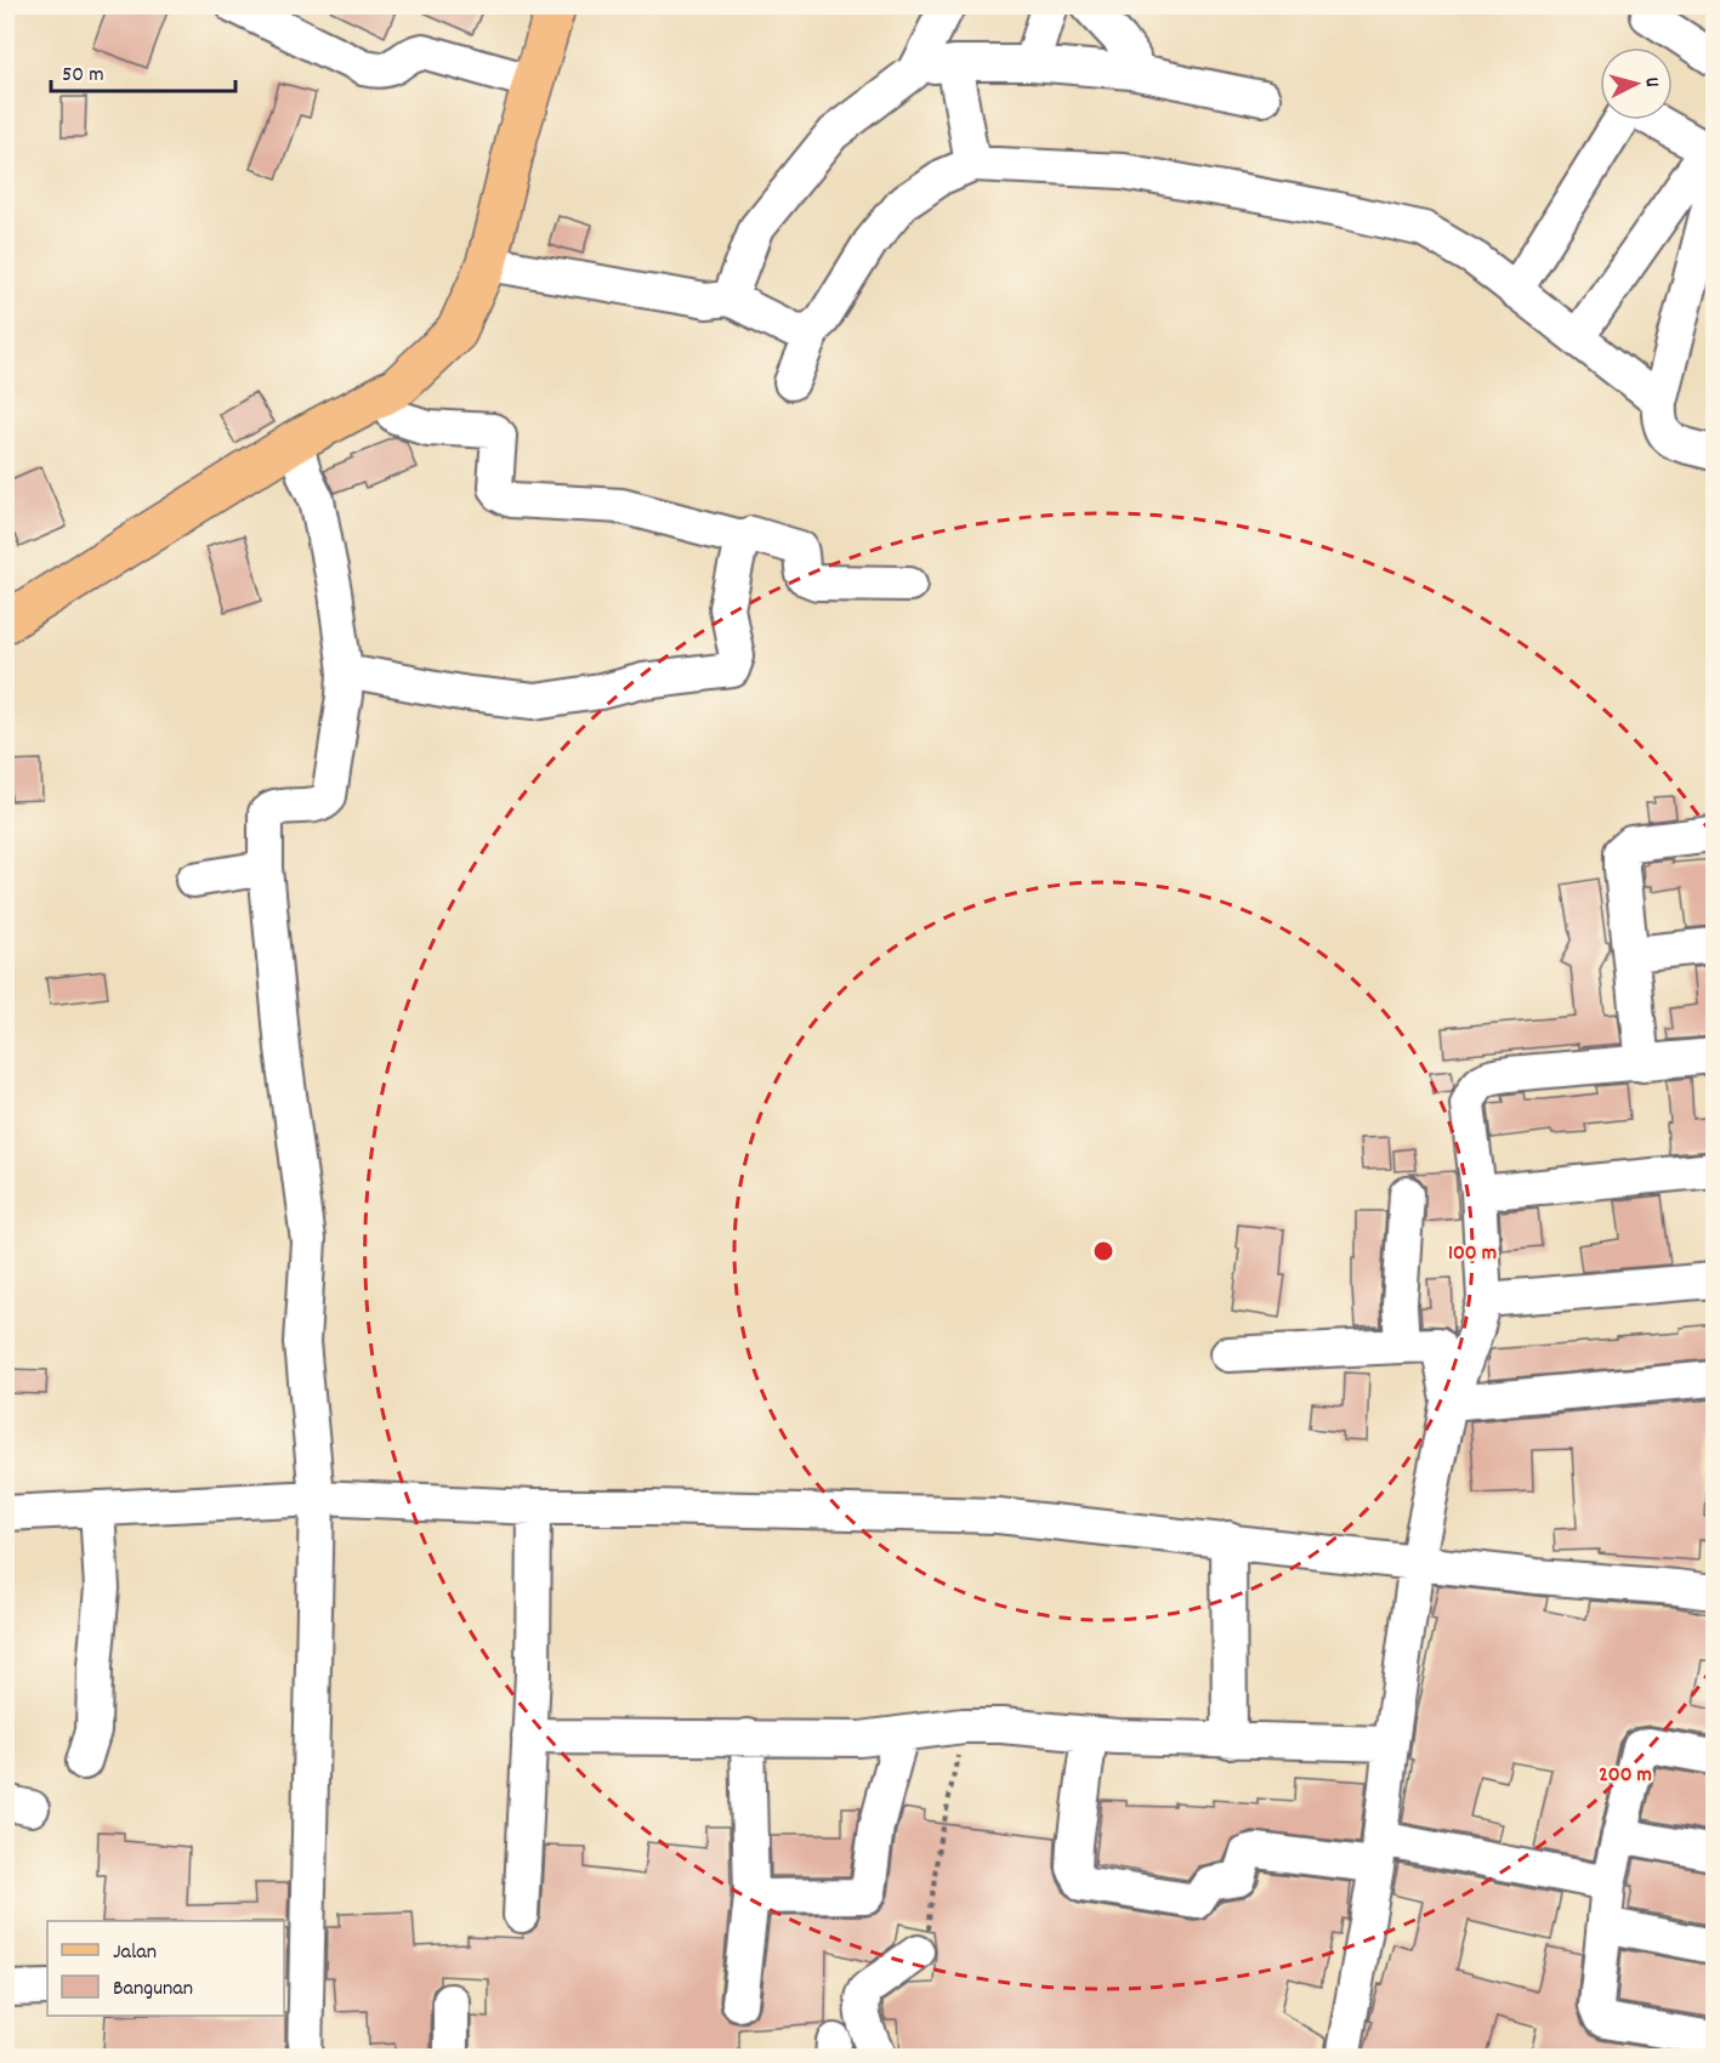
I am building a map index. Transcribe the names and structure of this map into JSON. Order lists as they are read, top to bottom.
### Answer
{
  "legend": ["Jalan", "Bangunan"],
  "scale_bar": "50 m",
  "north": "right",
  "rings": ["100 m", "200 m"]
}
